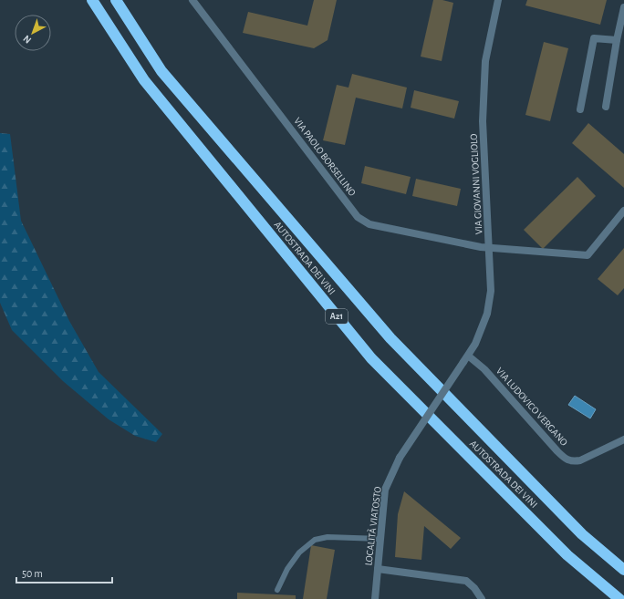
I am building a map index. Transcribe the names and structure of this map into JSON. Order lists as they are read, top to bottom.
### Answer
{
  "streets": {
    "highway": ["AUTOSTRADA DEI VINI", "A21"],
    "street": [
      "VIA PAOLO BORSELLINO",
      "VIA GIOVANNI VOGLIOLO",
      "VIA LUDOVICO VERGANO",
      "LOCALITÀ VIATOSTO"
    ]
  },
  "crossings": [
    ["VIA PAOLO BORSELLINO", "VIA GIOVANNI VOGLIOLO"],
    ["VIA GIOVANNI VOGLIOLO", "VIA LUDOVICO VERGANO"],
    ["VIA GIOVANNI VOGLIOLO", "LOCALITÀ VIATOSTO"]
  ],
  "scale_bar": "50 m",
  "north": "bottom left"
}
